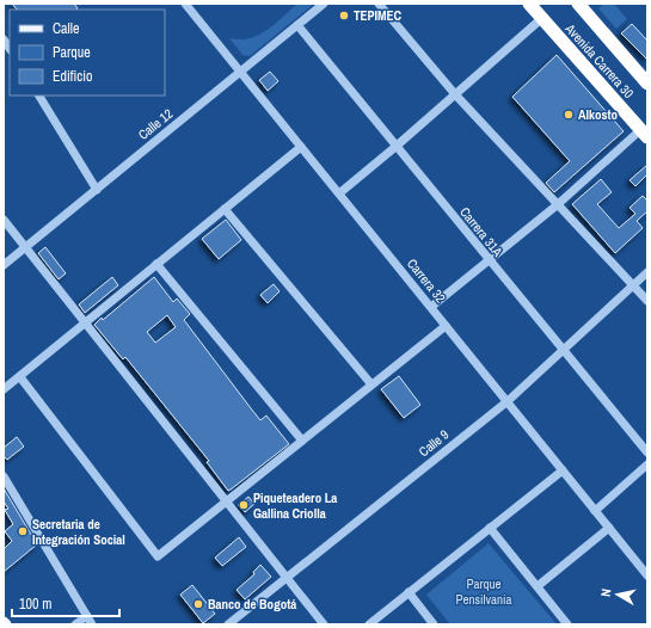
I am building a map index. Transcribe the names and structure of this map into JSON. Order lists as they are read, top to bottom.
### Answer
{
  "streets": {
    "highway": ["Avenida Carrera 30"],
    "street": [
      "Calle 12",
      "Carrera 31A",
      "Carrera 32",
      "Calle 9"
    ]
  },
  "crossings": [
    ["Calle 12", "Carrera 31A"],
    ["Calle 12", "Carrera 32"],
    ["Carrera 31A", "Calle 9"],
    ["Carrera 32", "Calle 9"]
  ],
  "parks": ["Parque Pensilvania"],
  "places": [
    "TEPIMEC",
    "Alkosto",
    "Piqueteadero La Gallina Criolla",
    "Secretaria de Integración Social",
    "Banco de Bogotá"
  ],
  "legend": ["Calle", "Parque", "Edificio"],
  "scale_bar": "100 m",
  "north": "left"
}
